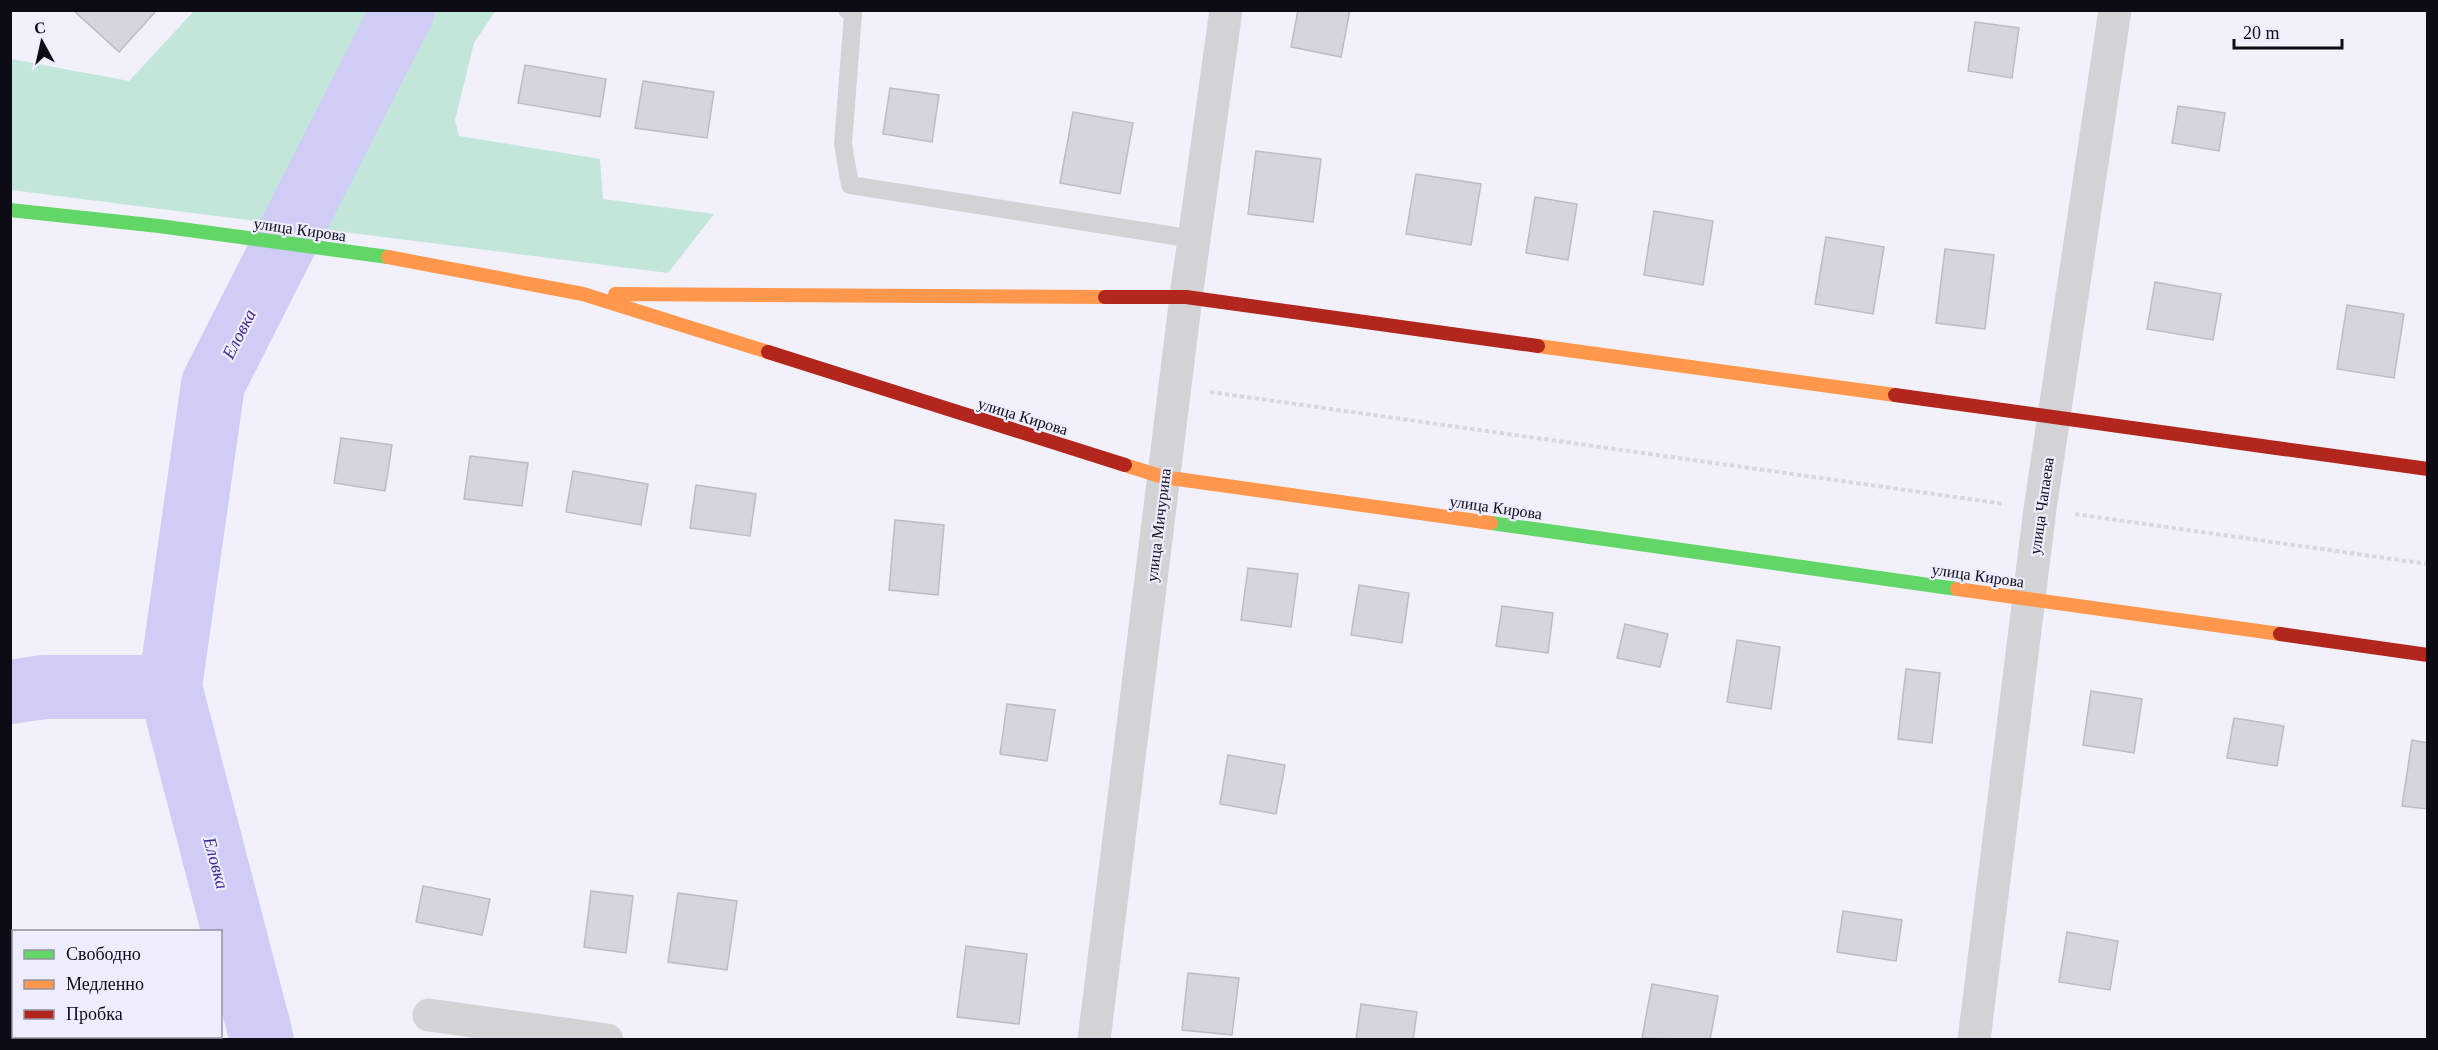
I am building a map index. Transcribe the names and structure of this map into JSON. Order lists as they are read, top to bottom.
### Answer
{
  "streets": {
    "main road": ["улица Кирова"],
    "street": ["улица Чапаева", "улица Мичурина"]
  },
  "crossings": [
    ["улица Кирова", "улица Чапаева"],
    ["улица Кирова", "улица Мичурина"]
  ],
  "water": ["Еловка"],
  "legend": ["Свободно", "Медленно", "Пробка"],
  "scale_bar": "20 m",
  "north": "top"
}
